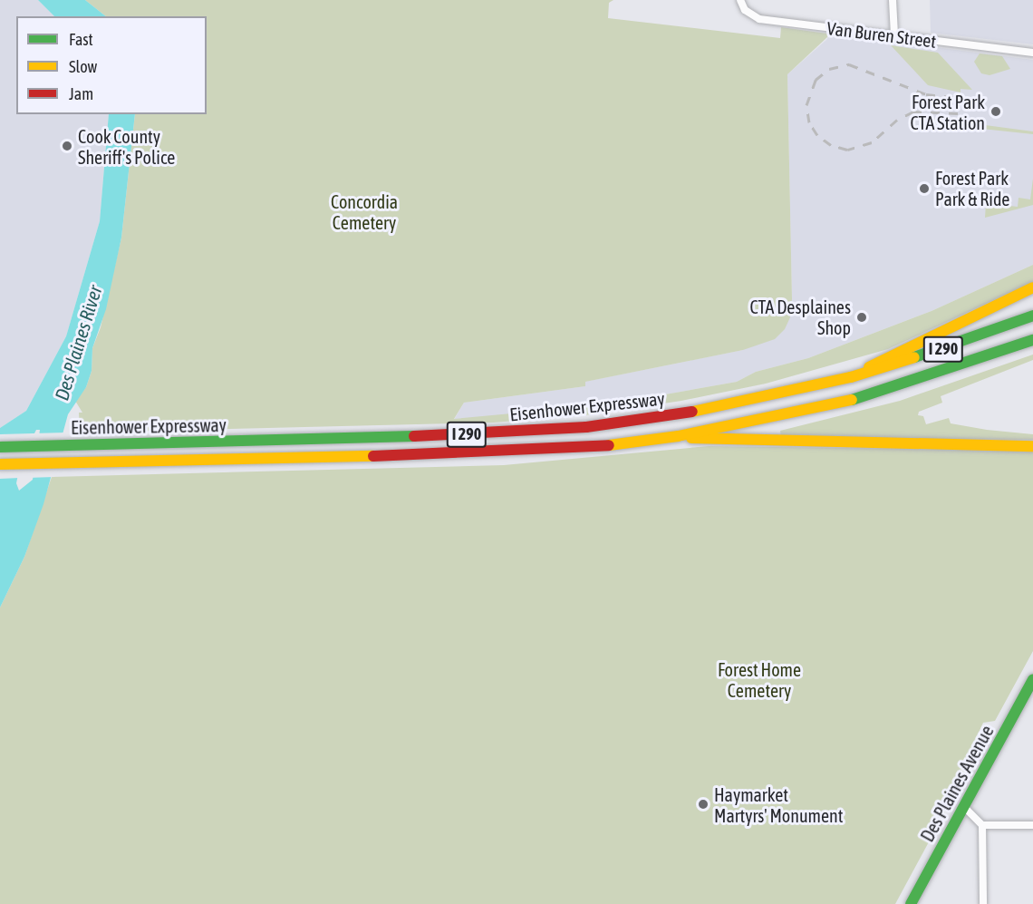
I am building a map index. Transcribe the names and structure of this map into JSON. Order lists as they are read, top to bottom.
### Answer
{
  "streets": {
    "main road": ["I 290", "Eisenhower Expressway", "Des Plaines Avenue"],
    "street": ["Van Buren Street"]
  },
  "water": ["Des Plaines River"],
  "parks": ["Concordia Cemetery", "Forest Home Cemetery"],
  "places": [
    "Forest Park CTA Station",
    "Cook County Sheriff's Police",
    "Forest Park Park & Ride",
    "CTA Desplaines Shop",
    "Haymarket Martyrs' Monument"
  ],
  "legend": ["Fast", "Slow", "Jam"]
}
